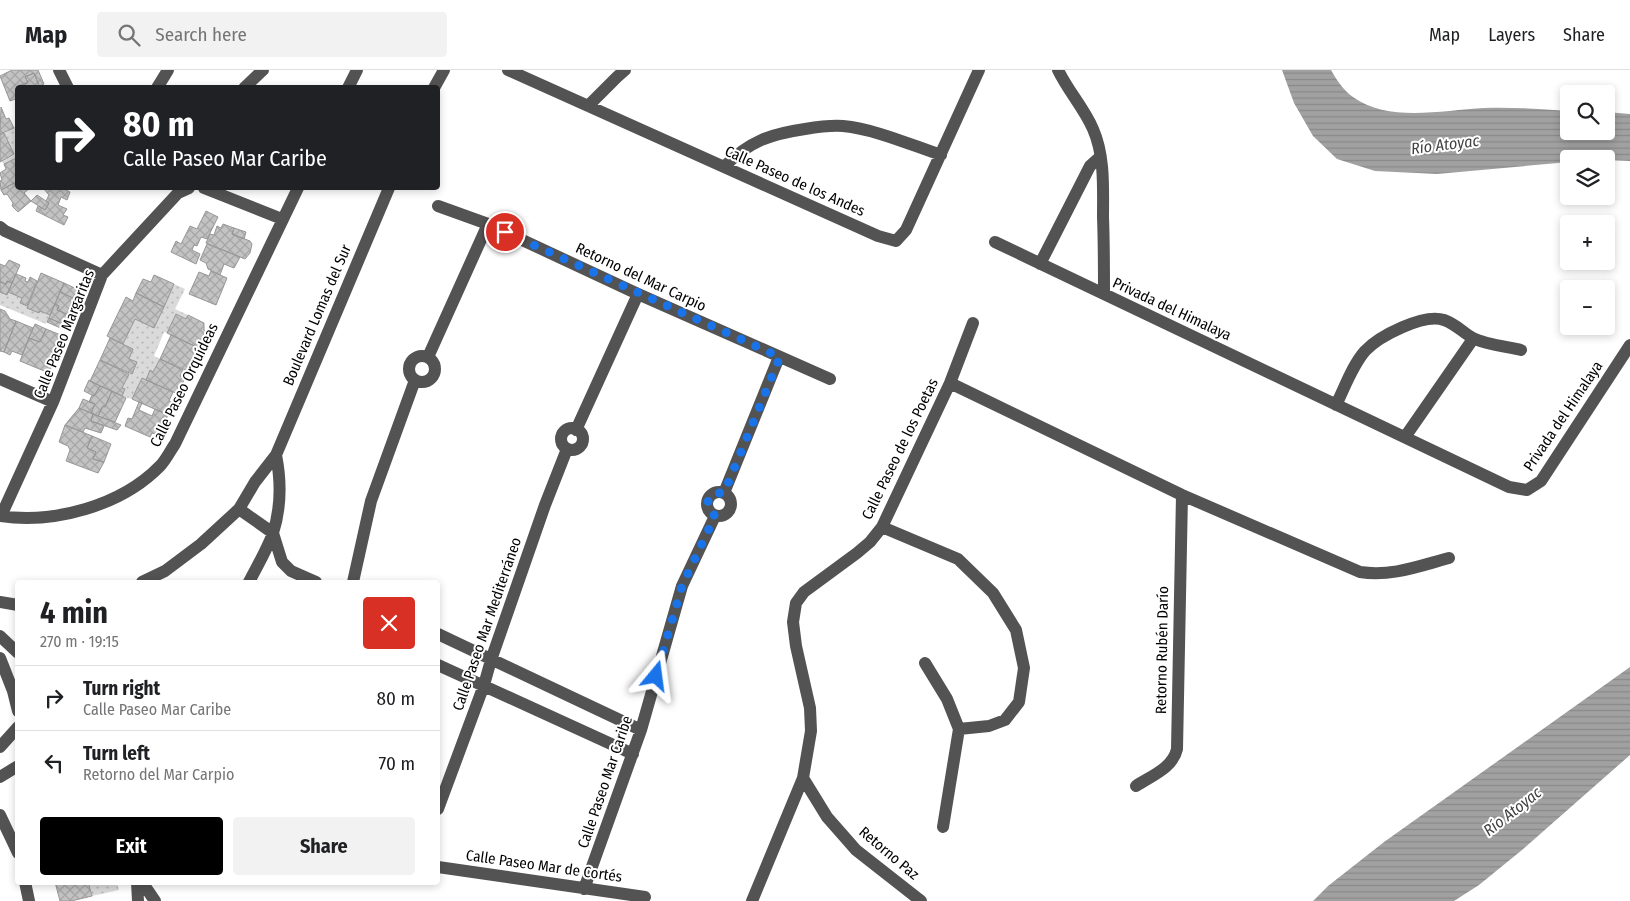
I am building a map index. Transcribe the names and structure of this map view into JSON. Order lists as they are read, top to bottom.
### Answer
{
  "streets": {
    "street": [
      "Calle Paseo de los Andes",
      "Retorno del Mar Carpio",
      "Privada del Himalaya",
      "Boulevard Lomas del Sur",
      "Calle Paseo Margaritas",
      "Calle Paseo Orquídeas",
      "Calle Paseo de los Poetas",
      "Calle Paseo Mar Mediterráneo",
      "Retorno Rubén Darío",
      "Calle Paseo Mar Caribe",
      "Retorno Paz",
      "Calle Paseo Mar de Cortés"
    ]
  },
  "crossings": [
    ["Retorno del Mar Carpio", "Calle Paseo Mar Mediterráneo"],
    ["Calle Paseo Margaritas", "Calle Paseo Orquídeas"],
    ["Calle Paseo de los Poetas", "Retorno Paz"],
    ["Calle Paseo Mar Caribe", "Calle Paseo Mar de Cortés"]
  ],
  "water": ["Río Atoyac"],
  "page": {
    "header": "Map",
    "search": "Search here",
    "nav": ["Map", "Layers", "Share"],
    "map_buttons": ["+", "−"],
    "turn": ["80 m", "Calle Paseo Mar Caribe"],
    "heading": ["4 min", "270 m · 19:15"],
    "list": [
      {
        "name": "Turn right",
        "note": "Calle Paseo Mar Caribe",
        "value": "80 m"
      },
      {
        "name": "Turn left",
        "note": "Retorno del Mar Carpio",
        "value": "70 m"
      }
    ],
    "buttons": ["Exit", "Share"]
  }
}
